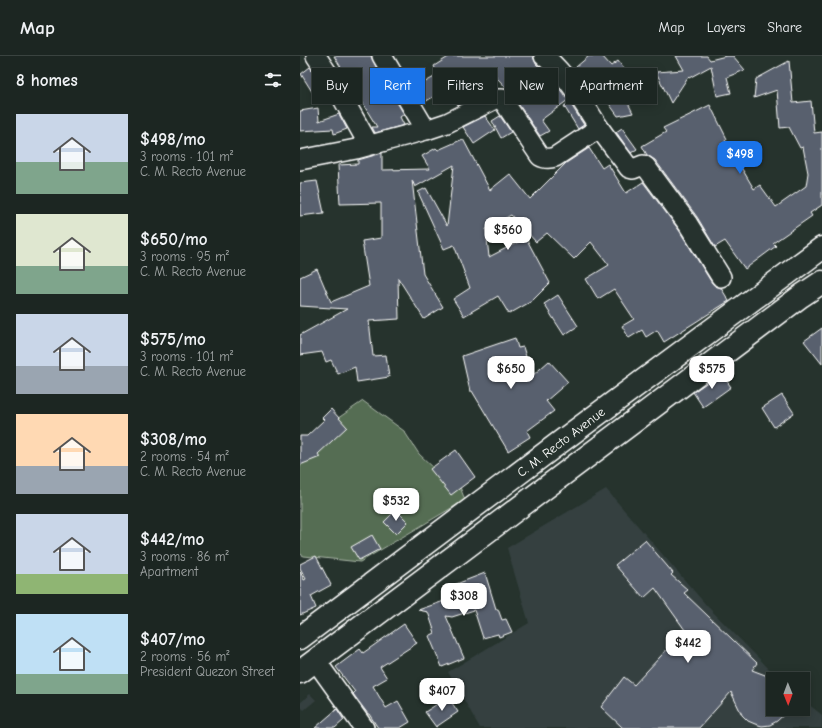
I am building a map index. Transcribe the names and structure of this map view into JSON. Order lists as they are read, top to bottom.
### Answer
{
  "streets": {
    "highway": ["C. M. Recto Avenue"]
  },
  "north": "bottom",
  "page": {
    "header": "Map",
    "nav": ["Map", "Layers", "Share"],
    "heading": "8 homes",
    "chip": [
      "Buy",
      "Rent",
      "Filters",
      "New",
      "Apartment"
    ],
    "list": [
      {
        "name": "$498/mo",
        "note": "3 rooms · 101 m² · C. M. Recto Avenue"
      },
      {
        "name": "$650/mo",
        "note": "3 rooms · 95 m² · C. M. Recto Avenue"
      },
      {
        "name": "$575/mo",
        "note": "3 rooms · 101 m² · C. M. Recto Avenue"
      },
      {
        "name": "$308/mo",
        "note": "2 rooms · 54 m² · C. M. Recto Avenue"
      },
      {
        "name": "$442/mo",
        "note": "3 rooms · 86 m² · Apartment"
      },
      {
        "name": "$407/mo",
        "note": "2 rooms · 56 m² · President Quezon Street"
      }
    ],
    "price": [
      "$498",
      "$560",
      "$650",
      "$575",
      "$532",
      "$308",
      "$442",
      "$407"
    ]
  }
}
